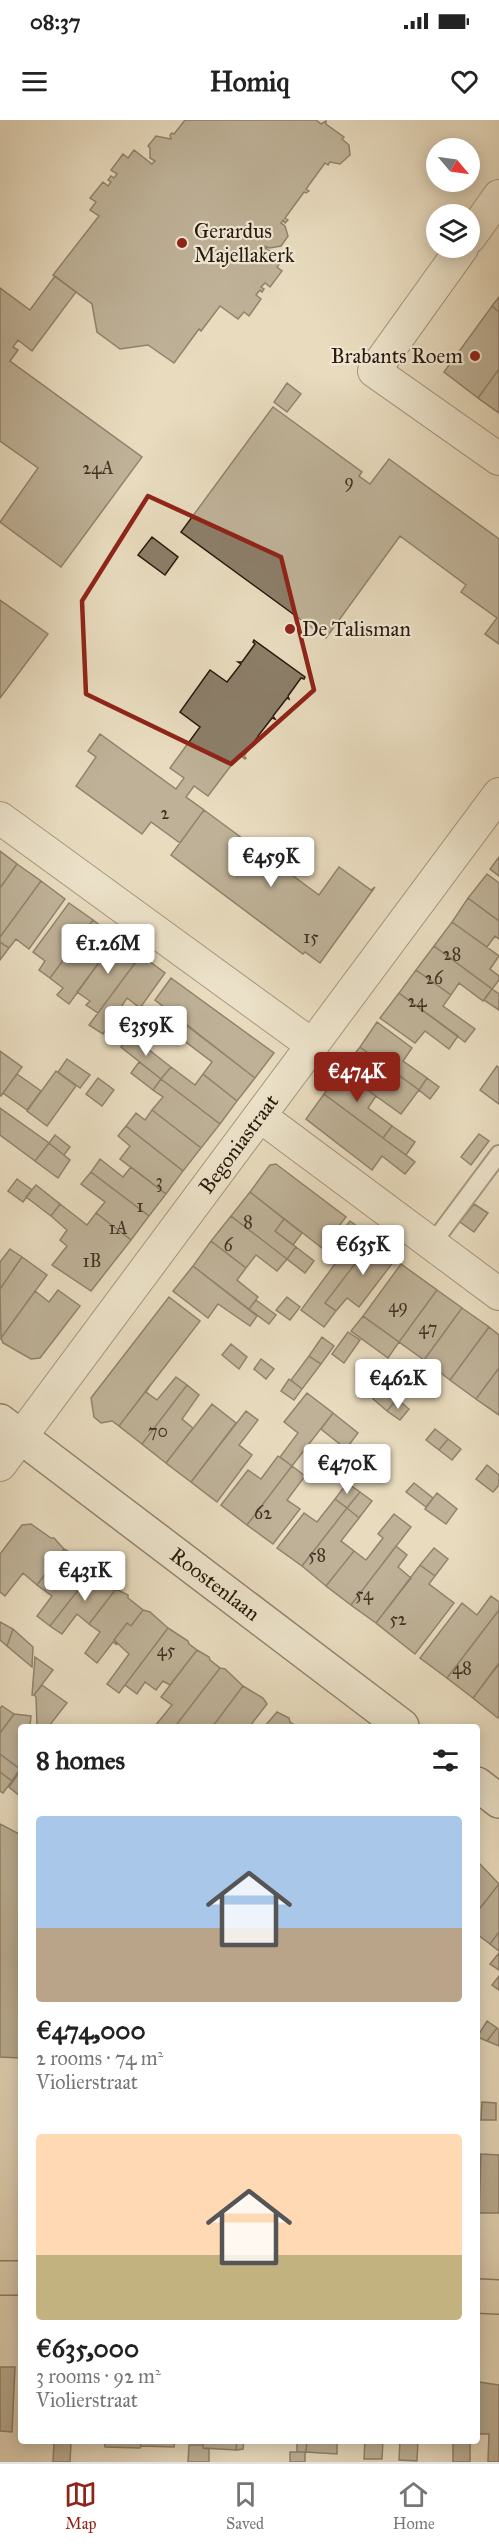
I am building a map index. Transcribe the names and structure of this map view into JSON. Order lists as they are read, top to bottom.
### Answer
{
  "streets": {
    "street": ["Begoniastraat", "Roostenlaan"]
  },
  "crossings": [
    ["Begoniastraat", "Roostenlaan"]
  ],
  "places": ["Gerardus Majellakerk", "Brabants Roem", "De Talisman"],
  "house_numbers": [
    "24A",
    "9",
    "2",
    "15",
    "28",
    "26",
    "24",
    "3",
    "1",
    "8",
    "1A",
    "6",
    "1B",
    "49",
    "47",
    "70",
    "62",
    "58",
    "54",
    "52",
    "45",
    "48"
  ],
  "north": "bottom right",
  "page": {
    "status": "08:37",
    "header": "Homiq",
    "price": [
      "€459K",
      "€1.26M",
      "€359K",
      "€474K",
      "€635K",
      "€462K",
      "€470K",
      "€431K"
    ],
    "heading": "8 homes",
    "list": [
      {
        "name": "€474,000",
        "note": "2 rooms · 74 m² · Violierstraat"
      },
      {
        "name": "€635,000",
        "note": "3 rooms · 92 m² · Violierstraat"
      }
    ],
    "tabs": ["Map", "Saved", "Home"]
  }
}
